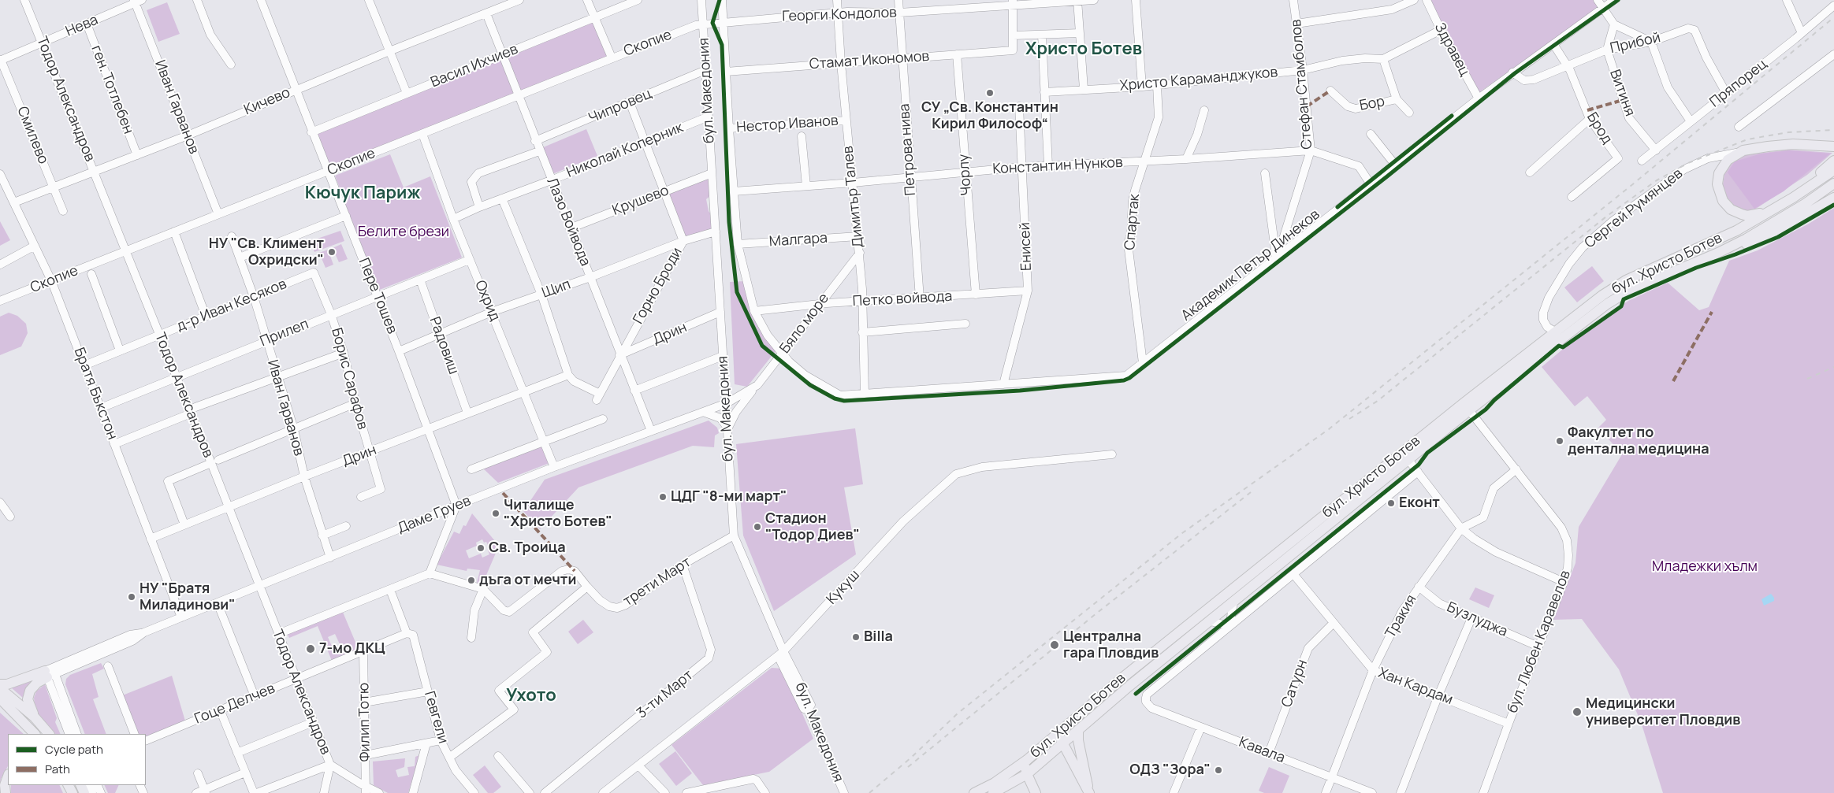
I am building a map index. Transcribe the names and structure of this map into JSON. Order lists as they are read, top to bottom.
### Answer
{
  "streets": {
    "main road": ["бул. Христо Ботев"],
    "street": [
      "Георги Кондолов",
      "Нева",
      "Скопие",
      "Прибой",
      "Здравец",
      "Стамат Икономов",
      "Васил Ихчиев",
      "Христо Караманджуков",
      "Пряпорец",
      "Стефан Стамболов",
      "ген. Тотлебен",
      "бул. Македония",
      "Витиня",
      "Тодор Александров",
      "Кичево",
      "Бор",
      "Чипровец",
      "Иван Гарванов",
      "Нестор Иванов",
      "Брод",
      "Смилево",
      "Петрова нива",
      "Николай Коперник",
      "Константин Нунков",
      "Чорлу",
      "Димитър Талев",
      "Крушево",
      "Сергей Румянцев",
      "Лазо Войвода",
      "Спартак",
      "Малгара",
      "Енисей",
      "Академик Петър Динеков",
      "Горно Броди",
      "Щип",
      "Пере Тошев",
      "Петко войвода",
      "Охрид",
      "д-р Иван Кесяков",
      "Бяло море",
      "Прилеп",
      "Дрин",
      "Радовиш",
      "Борис Сарафов",
      "Братя Бъкстон",
      "Даме Груев",
      "трети Март",
      "Кукуш",
      "Тракия",
      "Бузлуджа",
      "бул. Любен Каравелов",
      "Сатурн",
      "Хан Кардам",
      "3-ти Март",
      "Гоце Делчев",
      "Гевгели",
      "Филип Тотю",
      "Кавала"
    ]
  },
  "crossings": [
    ["Георги Кондолов", "Скопие"],
    ["Георги Кондолов", "бул. Македония"],
    ["Георги Кондолов", "Петрова нива"],
    ["Георги Кондолов", "Димитър Талев"],
    ["Нева", "ген. Тотлебен"],
    ["Нева", "Тодор Александров"],
    ["Нева", "Иван Гарванов"],
    ["Нева", "Смилево"],
    ["Скопие", "бул. Македония"],
    ["Скопие", "Тодор Александров"],
    ["Скопие", "Иван Гарванов"],
    ["Скопие", "Лазо Войвода"],
    ["Скопие", "Пере Тошев"],
    ["Скопие", "Охрид"],
    ["Скопие", "Братя Бъкстон"],
    ["Прибой", "Пряпорец"],
    ["Прибой", "Витиня"],
    ["Прибой", "Брод"],
    ["Прибой", "Академик Петър Динеков"],
    ["Здравец", "Христо Караманджуков"],
    ["Здравец", "Академик Петър Динеков"],
    ["Стамат Икономов", "бул. Македония"],
    ["Стамат Икономов", "Петрова нива"],
    ["Стамат Икономов", "Чорлу"],
    ["Стамат Икономов", "Димитър Талев"],
    ["Васил Ихчиев", "Лазо Войвода"],
    ["Васил Ихчиев", "Пере Тошев"],
    ["Христо Караманджуков", "Стефан Стамболов"],
    ["Христо Караманджуков", "Спартак"],
    ["Пряпорец", "Витиня"],
    ["Стефан Стамболов", "Константин Нунков"],
    ["Стефан Стамболов", "Академик Петър Динеков"],
    ["ген. Тотлебен", "Кичево"],
    ["бул. Македония", "Чипровец"],
    ["бул. Македония", "Нестор Иванов"],
    ["бул. Македония", "Николай Коперник"],
    ["бул. Македония", "Константин Нунков"],
    ["бул. Македония", "Димитър Талев"],
    ["бул. Македония", "Крушево"],
    ["бул. Македония", "Малгара"],
    ["бул. Македония", "Енисей"],
    ["бул. Македония", "Академик Петър Динеков"],
    ["бул. Македония", "Щип"],
    ["бул. Македония", "Петко войвода"],
    ["бул. Македония", "Бяло море"],
    ["бул. Македония", "Дрин"],
    ["бул. Македония", "Даме Груев"],
    ["бул. Македония", "трети Март"],
    ["бул. Македония", "Кукуш"],
    ["Тодор Александров", "Кичево"],
    ["Тодор Александров", "д-р Иван Кесяков"],
    ["Тодор Александров", "Прилеп"],
    ["Тодор Александров", "Дрин"],
    ["Тодор Александров", "Даме Груев"],
    ["Тодор Александров", "Гоце Делчев"],
    ["Кичево", "Иван Гарванов"],
    ["Кичево", "Смилево"],
    ["Кичево", "Лазо Войвода"],
    ["Кичево", "Пере Тошев"],
    ["Кичево", "Братя Бъкстон"],
    ["Чипровец", "Лазо Войвода"],
    ["Чипровец", "Горно Броди"],
    ["Иван Гарванов", "д-р Иван Кесяков"],
    ["Иван Гарванов", "Прилеп"],
    ["Иван Гарванов", "Дрин"],
    ["Иван Гарванов", "Даме Груев"],
    ["Нестор Иванов", "Димитър Талев"],
    ["Брод", "Академик Петър Динеков"],
    ["Петрова нива", "Константин Нунков"],
    ["Петрова нива", "Петко войвода"],
    ["Николай Коперник", "Лазо Войвода"],
    ["Николай Коперник", "Горно Броди"],
    ["Николай Коперник", "Охрид"],
    ["Константин Нунков", "Чорлу"],
    ["Константин Нунков", "Димитър Талев"],
    ["Константин Нунков", "Спартак"],
    ["Константин Нунков", "Енисей"],
    ["Константин Нунков", "Академик Петър Динеков"],
    ["Чорлу", "Петко войвода"],
    ["Димитър Талев", "Малгара"],
    ["Димитър Талев", "Петко войвода"],
    ["Димитър Талев", "Бяло море"],
    ["Крушево", "Лазо Войвода"],
    ["Крушево", "Горно Броди"],
    ["Сергей Румянцев", "бул. Христо Ботев"],
    ["Лазо Войвода", "Горно Броди"],
    ["Лазо Войвода", "Щип"],
    ["Лазо Войвода", "Дрин"],
    ["Лазо Войвода", "Даме Груев"],
    ["Спартак", "Академик Петър Динеков"],
    ["Енисей", "Петко войвода"],
    ["бул. Христо Ботев", "бул. Любен Каравелов"],
    ["бул. Христо Ботев", "Хан Кардам"],
    ["бул. Христо Ботев", "Кавала"],
    ["Горно Броди", "Щип"],
    ["Горно Броди", "Дрин"],
    ["Щип", "Пере Тошев"],
    ["Щип", "Охрид"],
    ["Щип", "Радовиш"],
    ["Пере Тошев", "Прилеп"],
    ["Пере Тошев", "Дрин"],
    ["Пере Тошев", "Даме Груев"],
    ["Петко войвода", "Бяло море"],
    ["Охрид", "Прилеп"],
    ["Охрид", "Дрин"],
    ["Охрид", "Даме Груев"],
    ["д-р Иван Кесяков", "Борис Сарафов"],
    ["д-р Иван Кесяков", "Братя Бъкстон"],
    ["Бяло море", "Даме Груев"],
    ["Прилеп", "Радовиш"],
    ["Прилеп", "Борис Сарафов"],
    ["Прилеп", "Братя Бъкстон"],
    ["Дрин", "Радовиш"],
    ["Дрин", "Борис Сарафов"],
    ["Дрин", "Братя Бъкстон"],
    ["Братя Бъкстон", "Даме Груев"],
    ["трети Март", "3-ти Март"],
    ["Тракия", "Бузлуджа"],
    ["Тракия", "бул. Любен Каравелов"],
    ["Тракия", "Хан Кардам"],
    ["Тракия", "Кавала"],
    ["Бузлуджа", "бул. Любен Каравелов"],
    ["бул. Любен Каравелов", "Хан Кардам"],
    ["Сатурн", "Хан Кардам"],
    ["Сатурн", "Кавала"],
    ["Гоце Делчев", "Гевгели"],
    ["Гоце Делчев", "Филип Тотю"]
  ],
  "districts": ["Христо Ботев", "Кючук Париж", "Ухото"],
  "parks": ["Белите брези", "Младежки хълм"],
  "places": [
    "СУ „Св. Константин Кирил Философ“",
    "НУ \"Св. Климент Охридски\"",
    "Факултет по дентална медицина",
    "ЦДГ \"8-ми март\"",
    "Еконт",
    "Читалище \"Христо Ботев\"",
    "Стадион \"Тодор Диев\"",
    "Св. Троица",
    "дъга от мечти",
    "НУ \"Братя Миладинови\"",
    "Billa",
    "Централна гара Пловдив",
    "7-мо ДКЦ",
    "Медицински университет Пловдив",
    "ОДЗ \"Зора\""
  ],
  "legend": ["Cycle path", "Path"]
}
